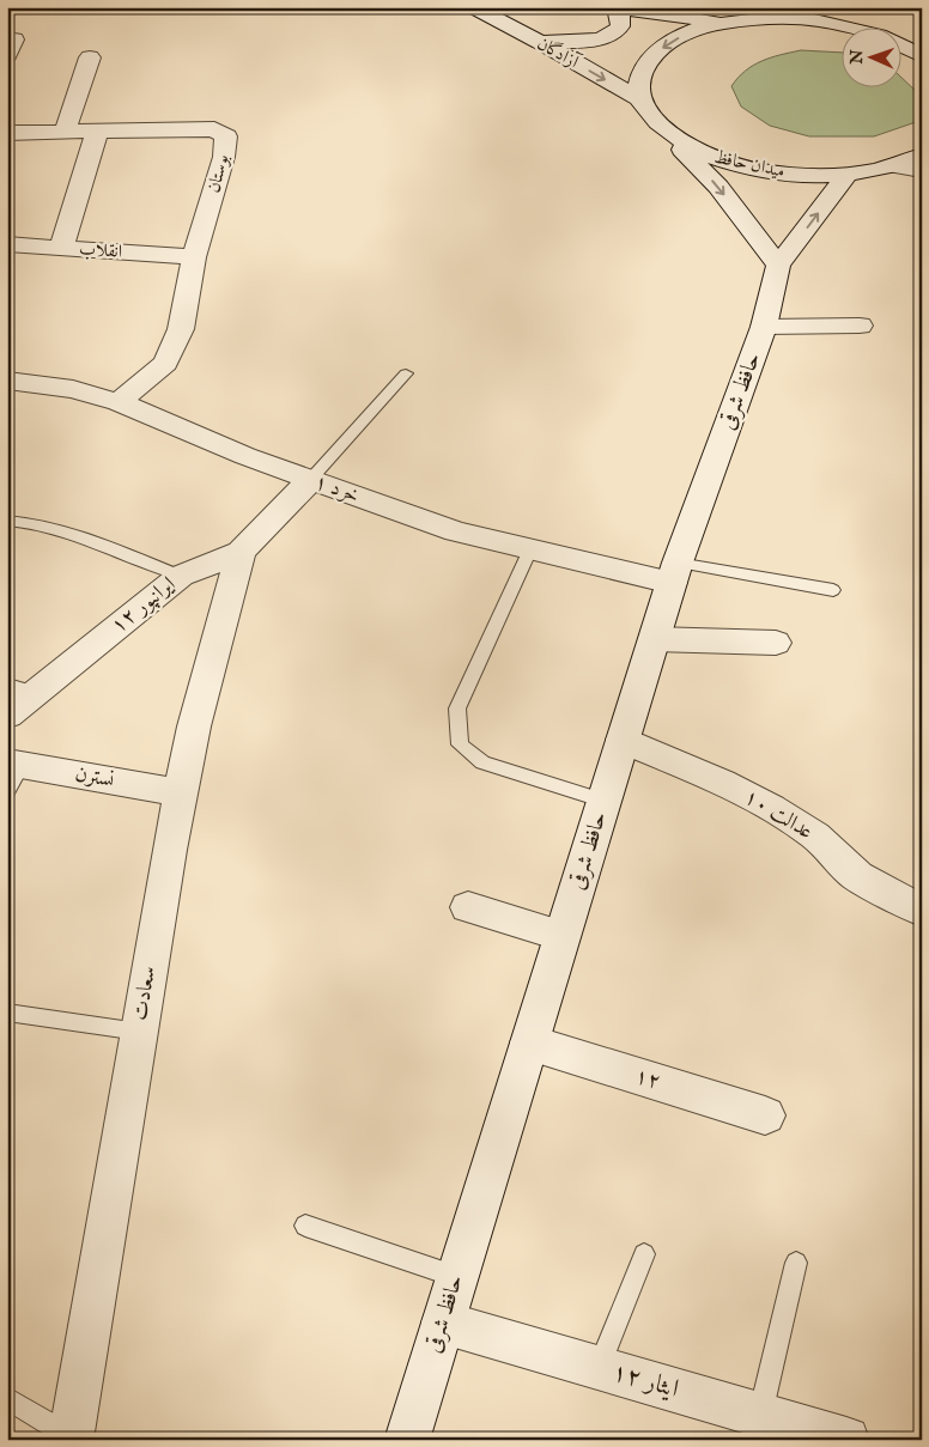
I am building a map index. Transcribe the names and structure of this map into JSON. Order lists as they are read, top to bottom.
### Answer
{
  "streets": {
    "street": [
      "آزادگان",
      "میدان حافظ",
      "بوستان",
      "انقلاب",
      "حافظ شرقی",
      "خرد ۱",
      "ایرانپور ۱۲",
      "نسترن",
      "عدالت ۱۰",
      "سعادت",
      "۱۲",
      "ایثار ۱۲"
    ]
  },
  "crossings": [
    ["آزادگان", "میدان حافظ"],
    ["بوستان", "انقلاب"],
    ["بوستان", "خرد ۱"],
    ["حافظ شرقی", "خرد ۱"],
    ["حافظ شرقی", "عدالت ۱۰"],
    ["حافظ شرقی", "۱۲"],
    ["حافظ شرقی", "ایثار ۱۲"],
    ["خرد ۱", "ایرانپور ۱۲"],
    ["ایرانپور ۱۲", "سعادت"],
    ["نسترن", "سعادت"]
  ],
  "north": "left"
}
